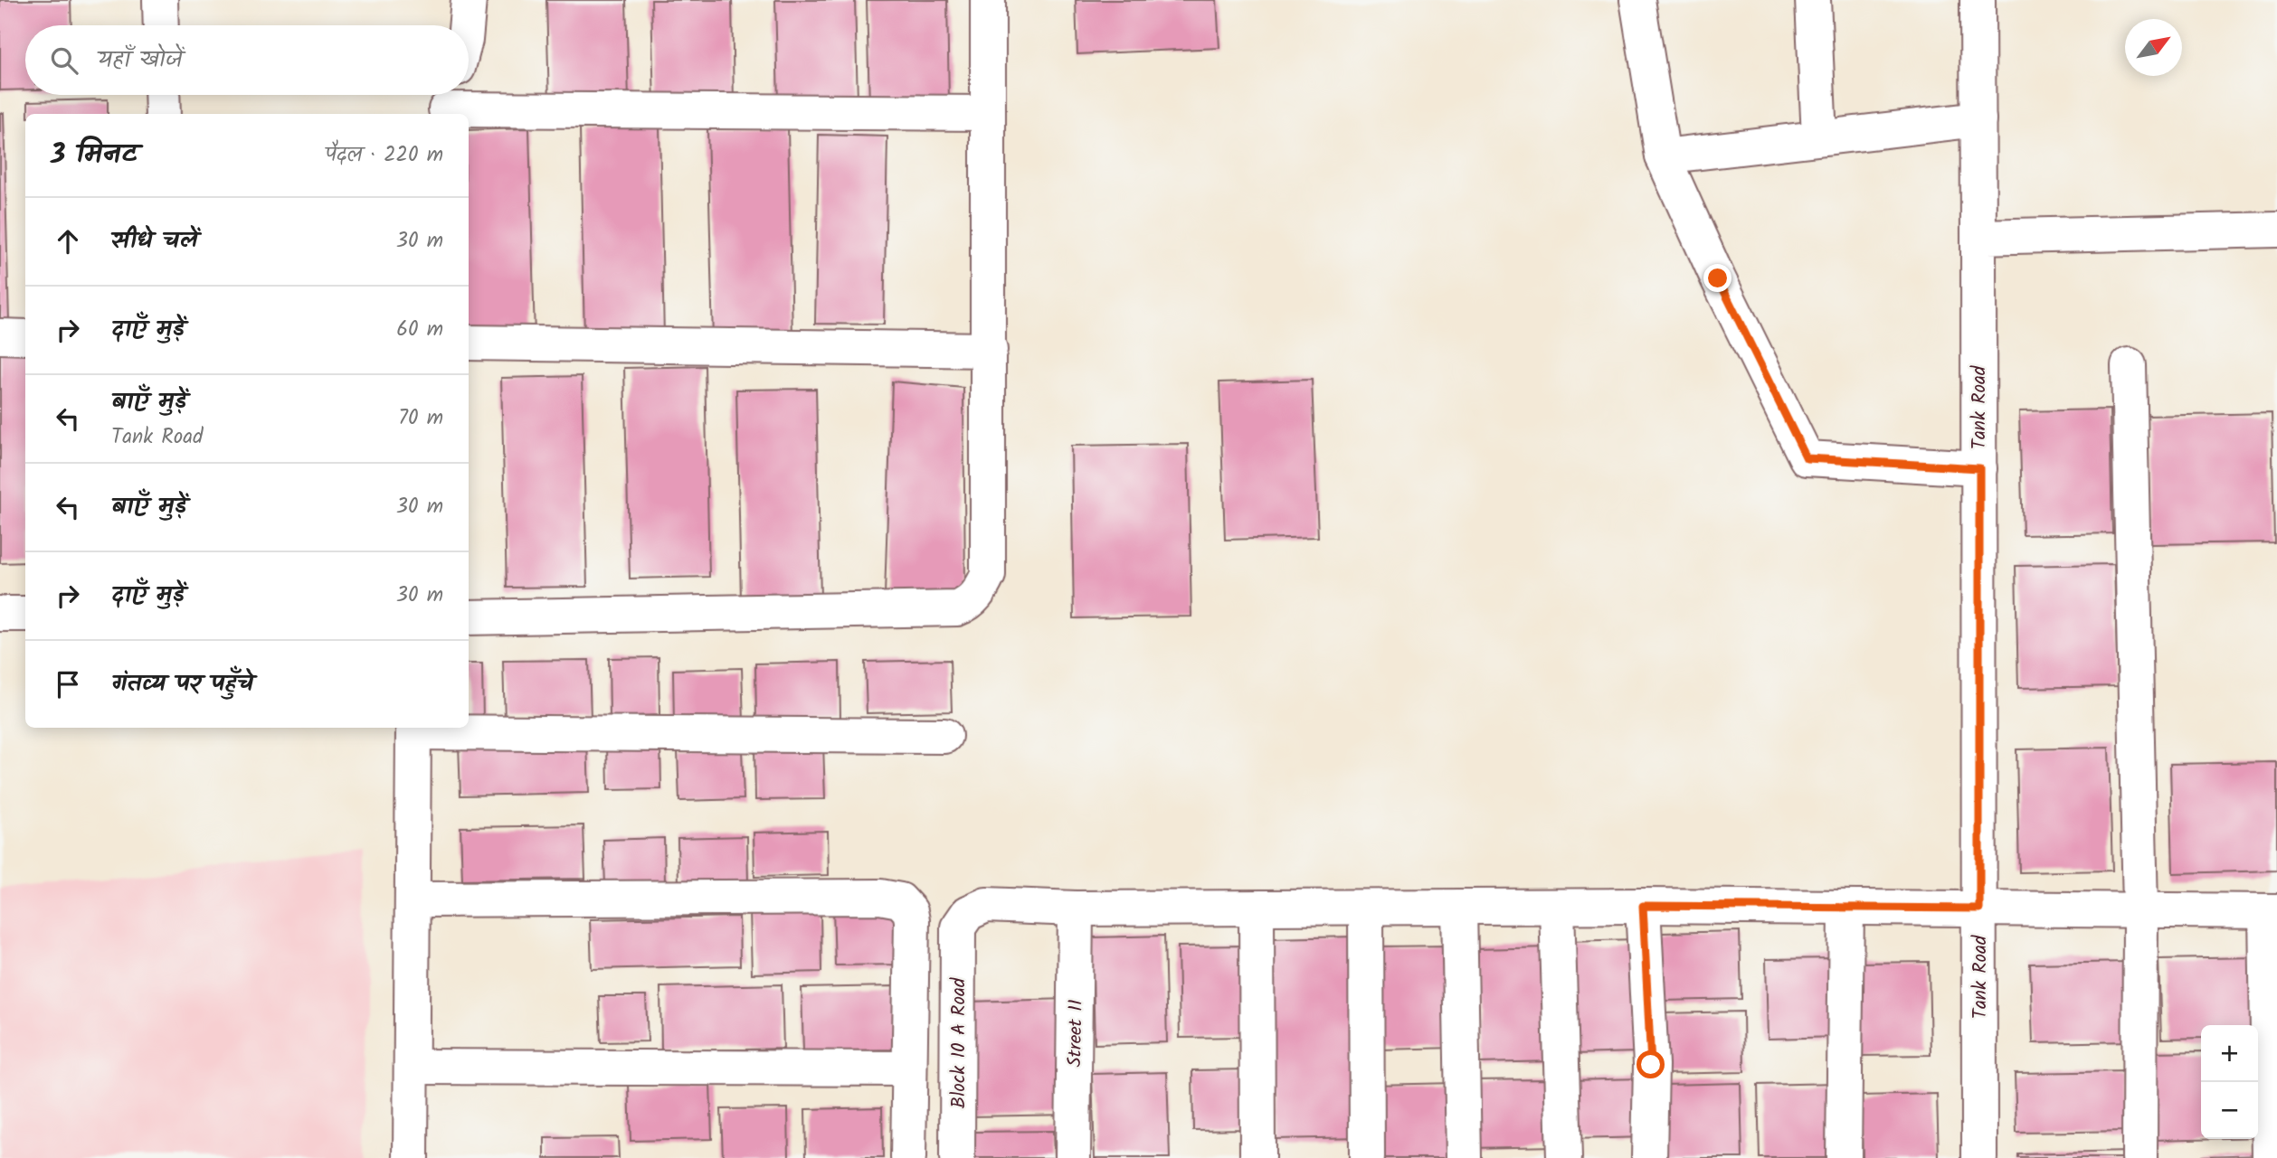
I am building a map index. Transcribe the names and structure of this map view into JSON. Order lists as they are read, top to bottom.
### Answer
{
  "streets": {
    "street": ["Tank Road", "Street 11", "Block 10 A Road"]
  },
  "crossings": [
    ["Street 11", "Block 10 A Road"]
  ],
  "north": "top right",
  "page": {
    "search": "यहाँ खोजें",
    "heading": ["3 मिनट", "पैदल · 220 m"],
    "list": [
      ["सीधे चलें", "30 m"],
      ["दाएँ मुड़ें", "60 m"],
      ["बाएँ मुड़ें", "Tank Road", "70 m"],
      ["बाएँ मुड़ें", "30 m"],
      ["दाएँ मुड़ें", "30 m"],
      "गंतव्य पर पहुँचे"
    ],
    "map_buttons": ["+", "−"]
  }
}
